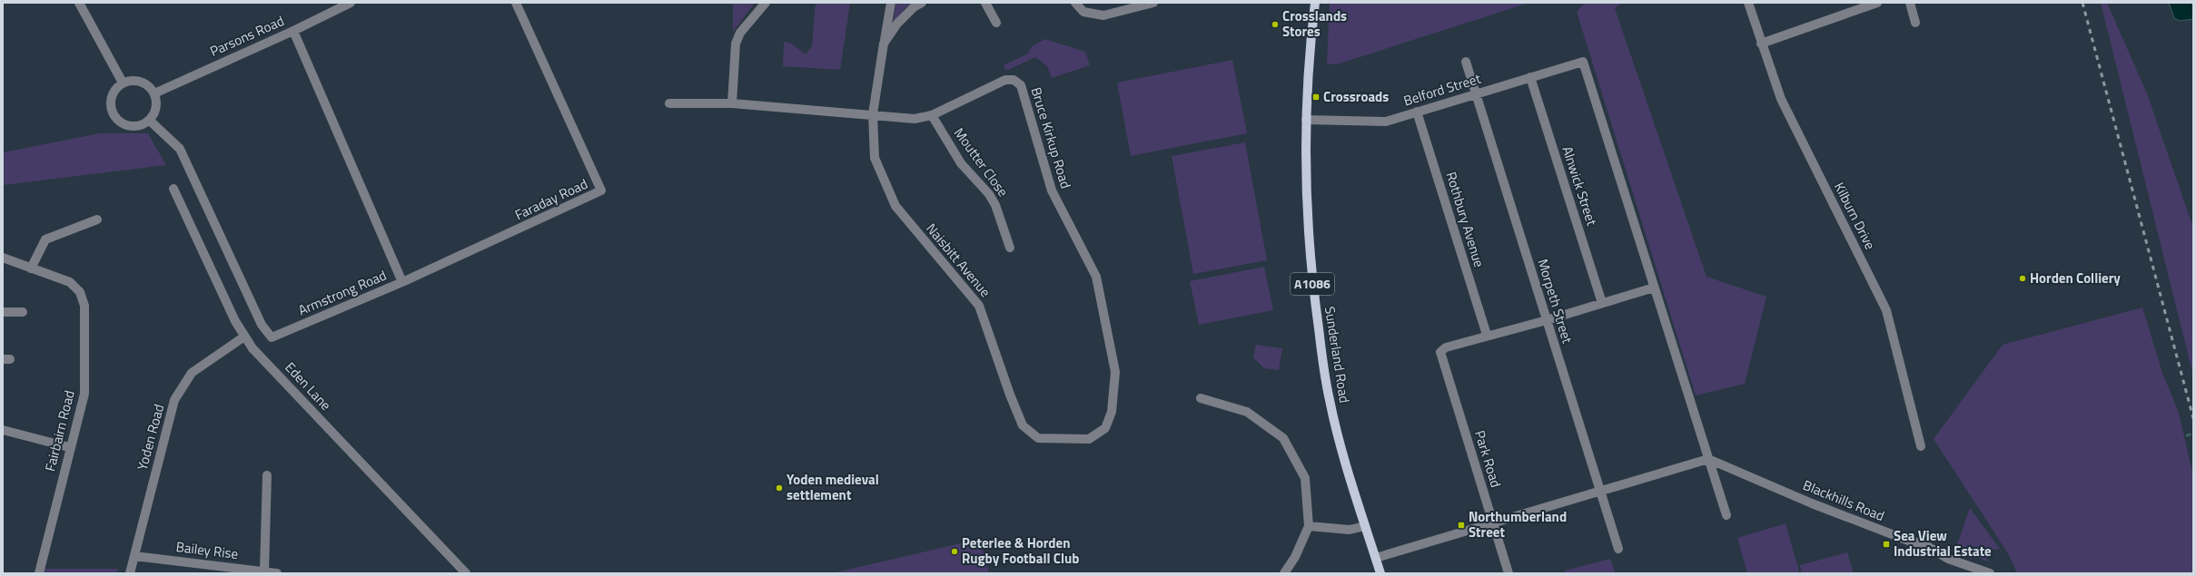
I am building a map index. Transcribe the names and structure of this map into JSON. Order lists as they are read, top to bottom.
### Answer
{
  "streets": {
    "main road": ["A1086", "Sunderland Road"],
    "street": [
      "Parsons Road",
      "Belford Street",
      "Bruce Kirkup Road",
      "Moutter Close",
      "Alnwick Street",
      "Faraday Road",
      "Kilburn Drive",
      "Rothbury Avenue",
      "Naisbitt Avenue",
      "Armstrong Road",
      "Morpeth Street",
      "Eden Lane",
      "Fairbairn Road",
      "Yoden Road",
      "Park Road",
      "Blackhills Road",
      "Bailey Rise"
    ]
  },
  "crossings": [
    ["Parsons Road", "Armstrong Road"],
    ["Belford Street", "Alnwick Street"],
    ["Belford Street", "Rothbury Avenue"],
    ["Belford Street", "Morpeth Street"],
    ["Belford Street", "Sunderland Road"],
    ["Bruce Kirkup Road", "Moutter Close"],
    ["Bruce Kirkup Road", "Naisbitt Avenue"],
    ["Faraday Road", "Armstrong Road"],
    ["Rothbury Avenue", "Park Road"],
    ["Eden Lane", "Yoden Road"],
    ["Yoden Road", "Bailey Rise"]
  ],
  "places": {
    "other": [
      "Crosslands Stores",
      "Horden Colliery",
      "Yoden medieval settlement",
      "Peterlee & Horden Rugby Football Club"
    ],
    "transit": ["Crossroads", "Northumberland Street", "Sea View Industrial Estate"]
  }
}
